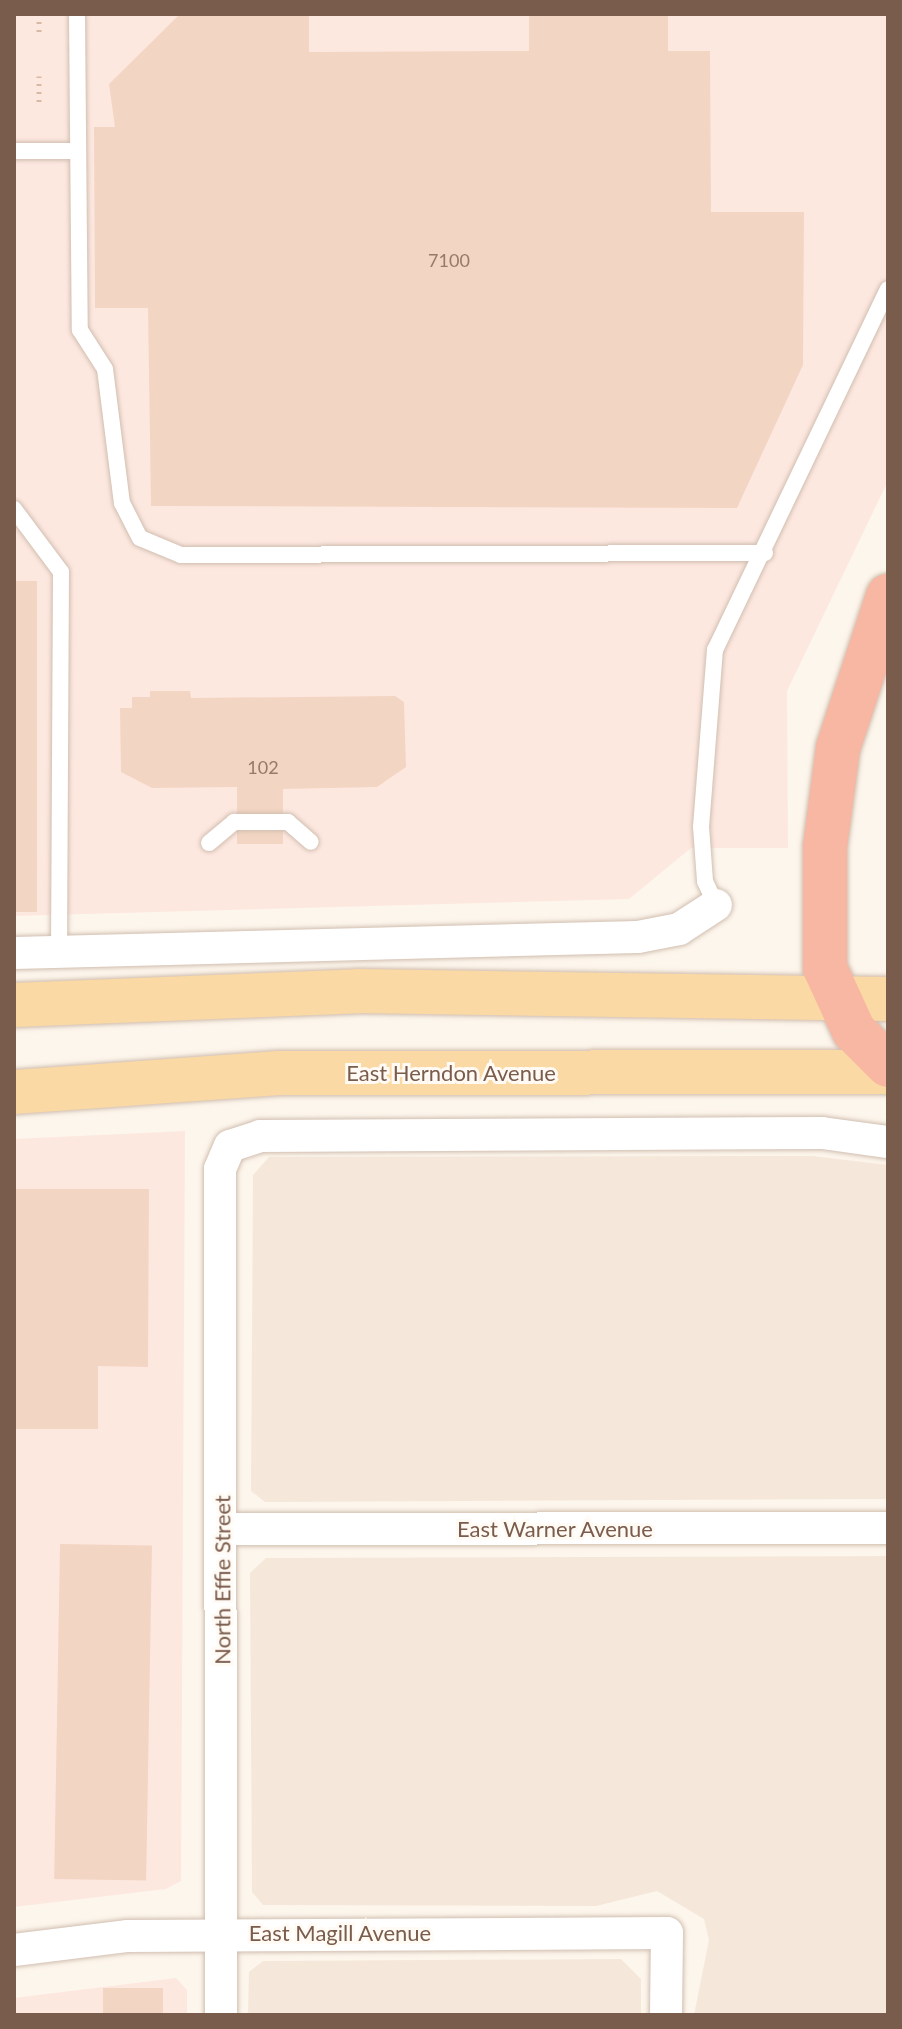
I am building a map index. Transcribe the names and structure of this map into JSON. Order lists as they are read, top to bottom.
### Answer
{
  "streets": {
    "main road": ["East Herndon Avenue"],
    "street": ["East Warner Avenue", "North Effie Street", "East Magill Avenue"]
  },
  "crossings": [
    ["East Warner Avenue", "North Effie Street"],
    ["North Effie Street", "East Magill Avenue"]
  ],
  "house_numbers": ["7100", "102"]
}
